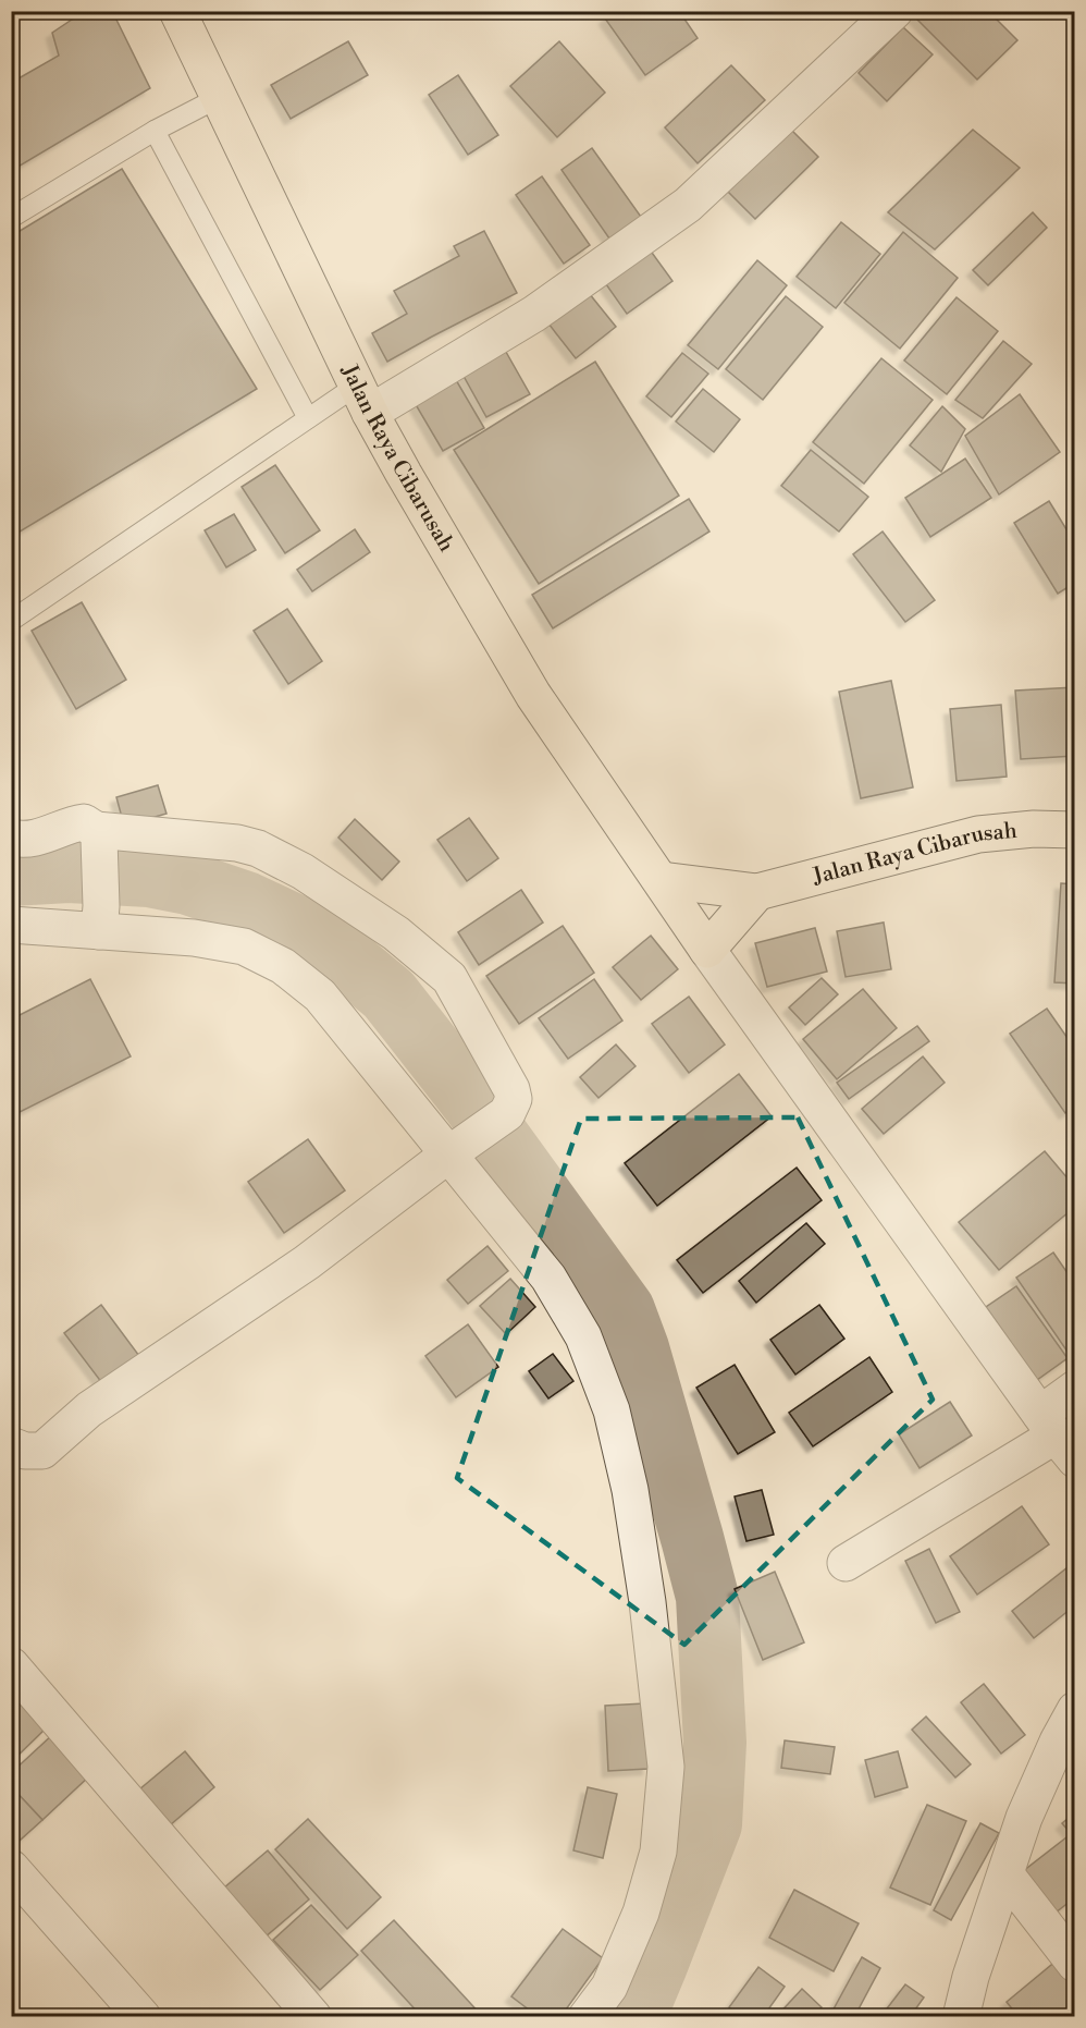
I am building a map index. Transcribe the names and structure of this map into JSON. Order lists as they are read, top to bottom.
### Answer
{
  "streets": {
    "main road": ["Jalan Raya Cibarusah"]
  }
}
